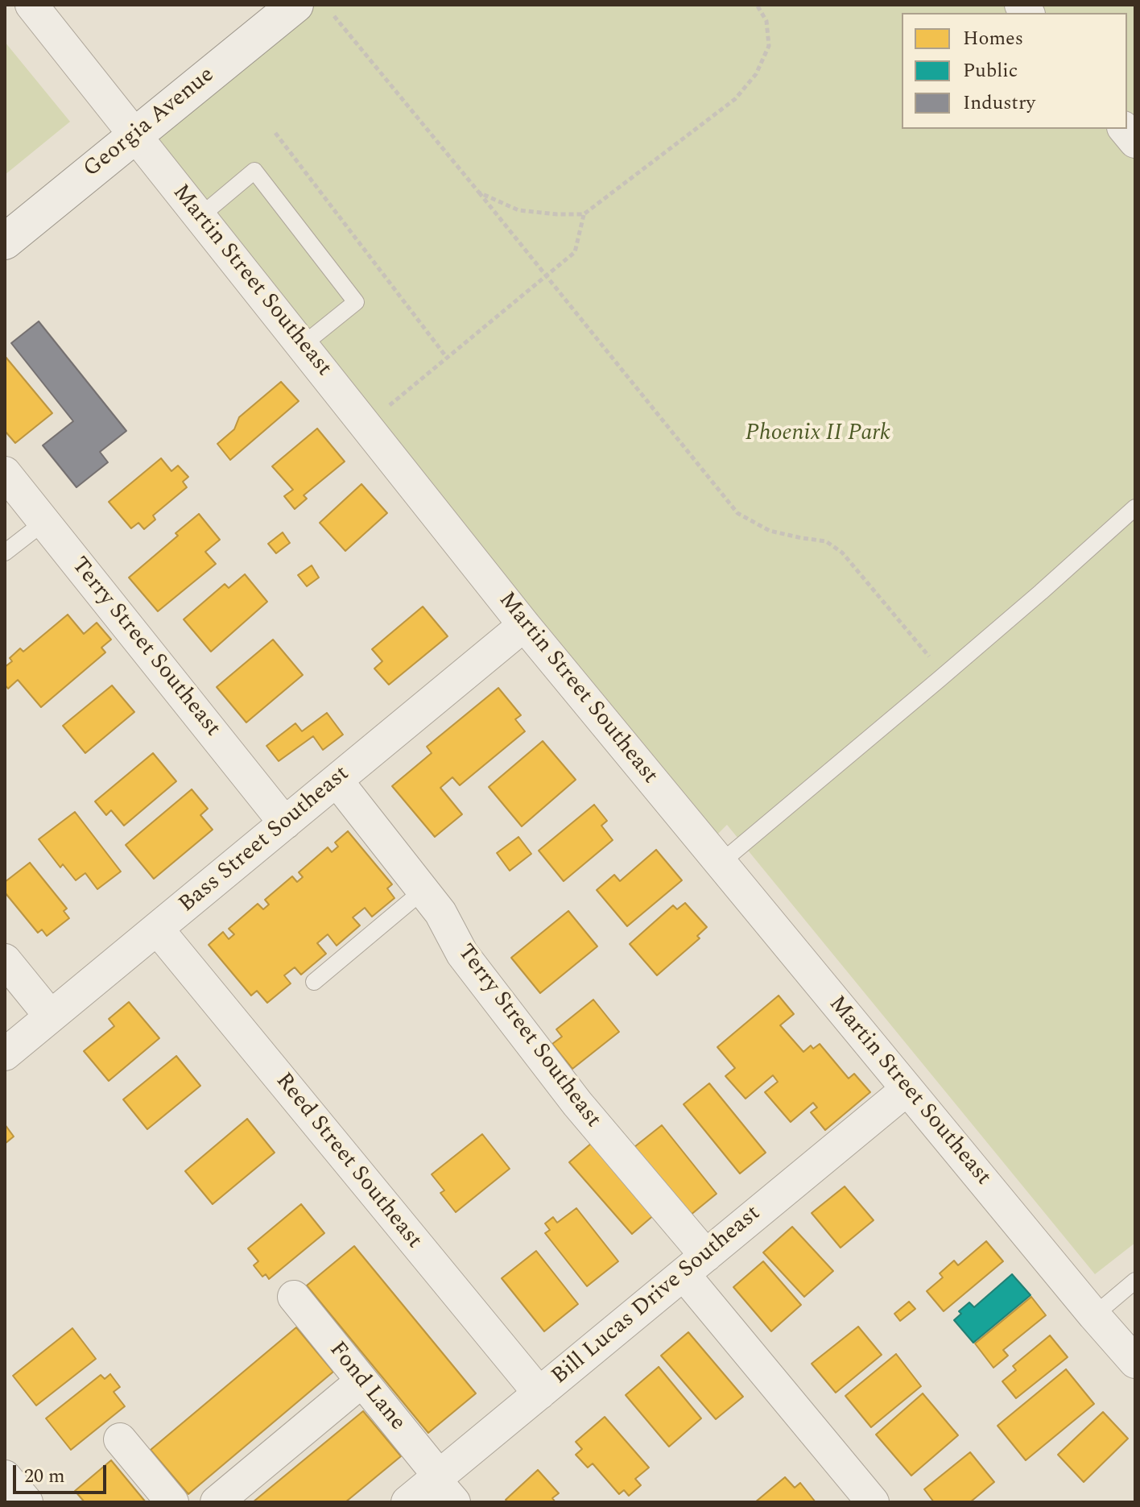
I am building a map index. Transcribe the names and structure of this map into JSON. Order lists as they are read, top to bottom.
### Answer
{
  "streets": {
    "main road": ["Georgia Avenue"],
    "street": [
      "Martin Street Southeast",
      "Terry Street Southeast",
      "Bass Street Southeast",
      "Reed Street Southeast",
      "Bill Lucas Drive Southeast",
      "Fond Lane"
    ]
  },
  "crossings": [
    ["Georgia Avenue", "Martin Street Southeast"],
    ["Martin Street Southeast", "Bass Street Southeast"],
    ["Martin Street Southeast", "Bill Lucas Drive Southeast"],
    ["Terry Street Southeast", "Bass Street Southeast"],
    ["Terry Street Southeast", "Bill Lucas Drive Southeast"],
    ["Bass Street Southeast", "Reed Street Southeast"],
    ["Reed Street Southeast", "Bill Lucas Drive Southeast"],
    ["Bill Lucas Drive Southeast", "Fond Lane"]
  ],
  "parks": ["Phoenix II Park"],
  "legend": ["Homes", "Public", "Industry"],
  "scale_bar": "20 m"
}
